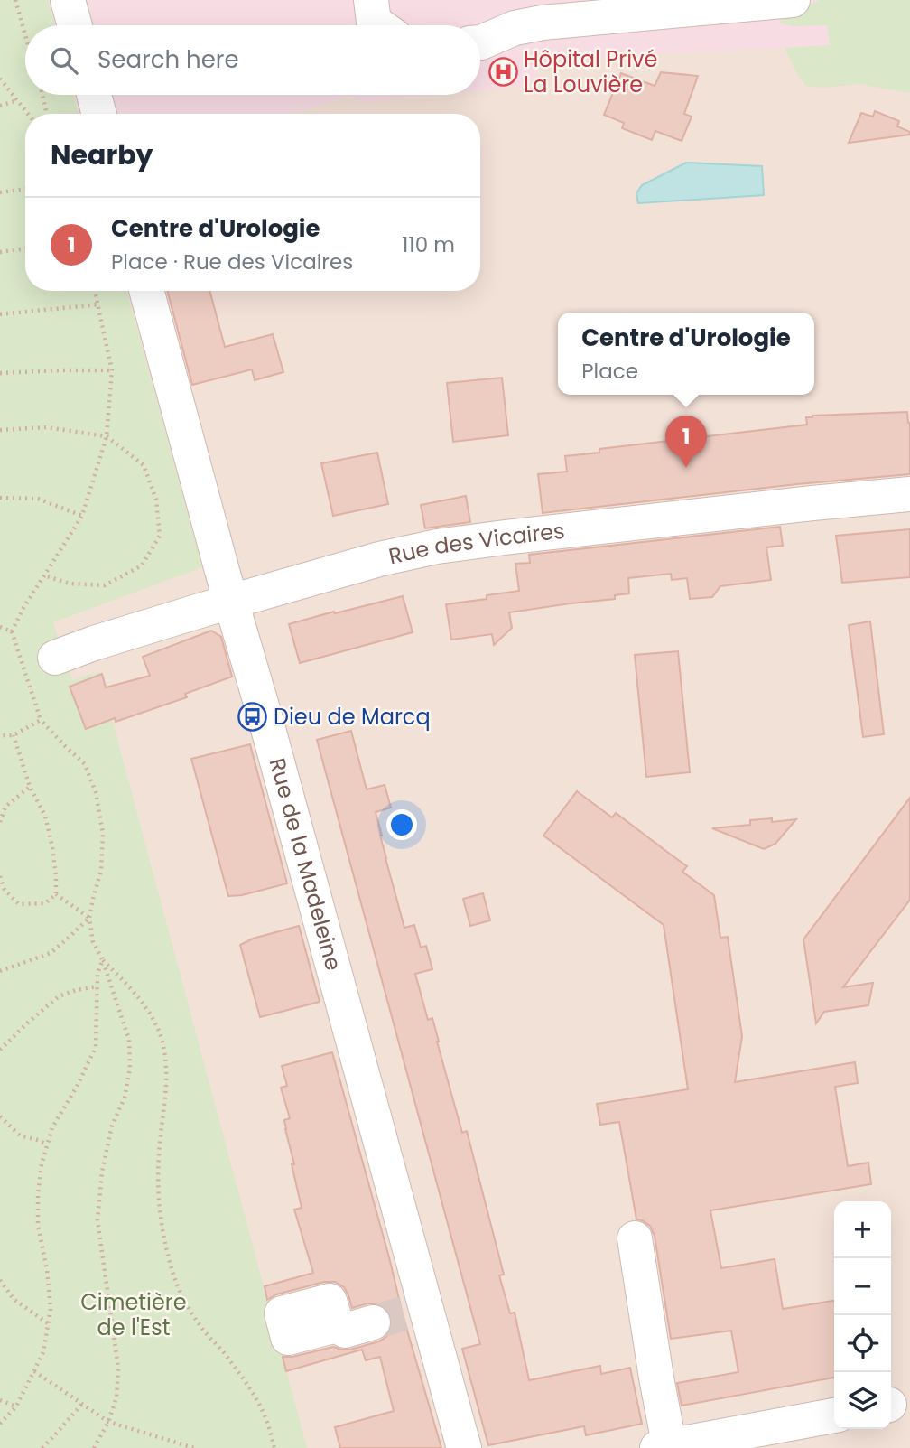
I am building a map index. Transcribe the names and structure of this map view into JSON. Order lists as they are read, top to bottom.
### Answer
{
  "streets": {
    "street": ["Rue des Vicaires", "Rue de la Madeleine"]
  },
  "crossings": [
    ["Rue des Vicaires", "Rue de la Madeleine"]
  ],
  "parks": ["Cimetière de l'Est"],
  "places": {
    "hospital": ["Hôpital Privé La Louvière"],
    "bus stop": ["Dieu de Marcq"]
  },
  "page": {
    "search": "Search here",
    "heading": "Nearby",
    "list": [
      {
        "mark": "1",
        "name": "Centre d'Urologie",
        "note": "Place · Rue des Vicaires",
        "value": "110 m"
      }
    ],
    "popup": ["Centre d'Urologie", "Place"],
    "pins": "1",
    "map_buttons": ["+", "−"]
  }
}
